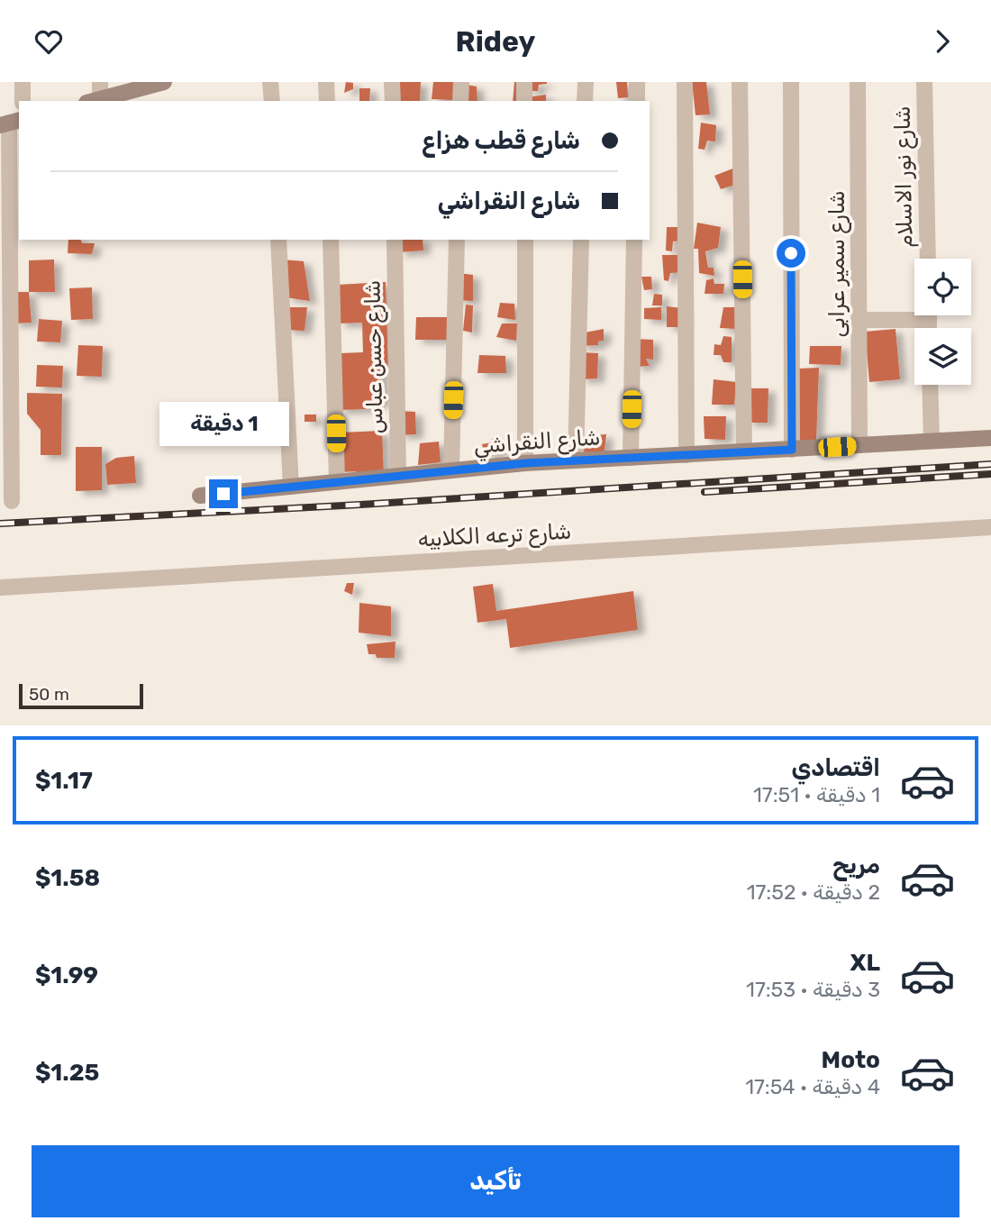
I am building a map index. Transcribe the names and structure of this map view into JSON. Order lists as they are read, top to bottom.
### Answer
{
  "streets": {
    "street": [
      "شارع نور الاسلام",
      "شارع سمير عرابى",
      "شارع حسن عباس",
      "شارع النقراشي",
      "شارع ترعه الكلابيه"
    ]
  },
  "crossings": [
    ["شارع سمير عرابى", "شارع النقراشي"],
    ["شارع حسن عباس", "شارع النقراشي"]
  ],
  "scale_bar": "50 m",
  "page": {
    "header": "Ridey",
    "banner": ["شارع قطب هزاع", "شارع النقراشي"],
    "bubble": "1 دقيقة",
    "scale": "50 m",
    "list": [
      {
        "name": "اقتصادي",
        "note": "1 دقيقة · 17:51",
        "value": "$1.17"
      },
      {
        "name": "مريح",
        "note": "2 دقيقة · 17:52",
        "value": "$1.58"
      },
      {
        "name": "XL",
        "note": "3 دقيقة · 17:53",
        "value": "$1.99"
      },
      {
        "name": "Moto",
        "note": "4 دقيقة · 17:54",
        "value": "$1.25"
      }
    ],
    "buttons": "تأكيد"
  }
}
